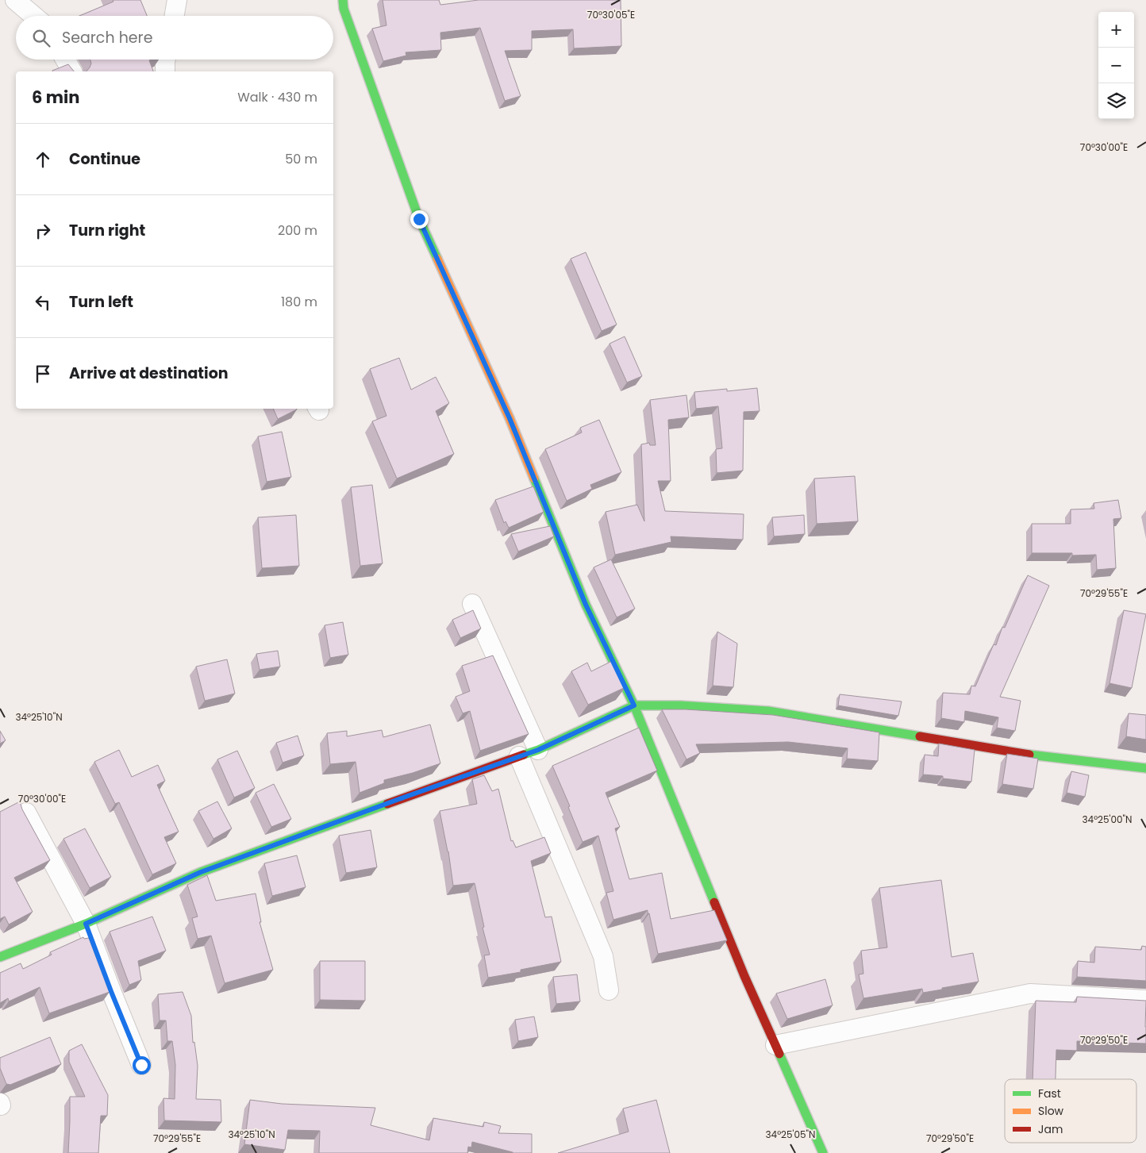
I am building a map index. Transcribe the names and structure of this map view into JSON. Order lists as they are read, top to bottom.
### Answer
{
  "legend": ["Fast", "Slow", "Jam"],
  "page": {
    "map_buttons": ["+", "−"],
    "search": "Search here",
    "heading": ["6 min", "Walk · 430 m"],
    "list": [
      ["Continue", "50 m"],
      ["Turn right", "200 m"],
      ["Turn left", "180 m"],
      "Arrive at destination"
    ]
  },
  "coordinates": [
    "70°30'05\"E",
    "70°30'00\"E",
    "70°29'55\"E",
    "34°25'10\"N",
    "34°25'00\"N",
    "70°29'50\"E",
    "34°25'05\"N"
  ]
}
